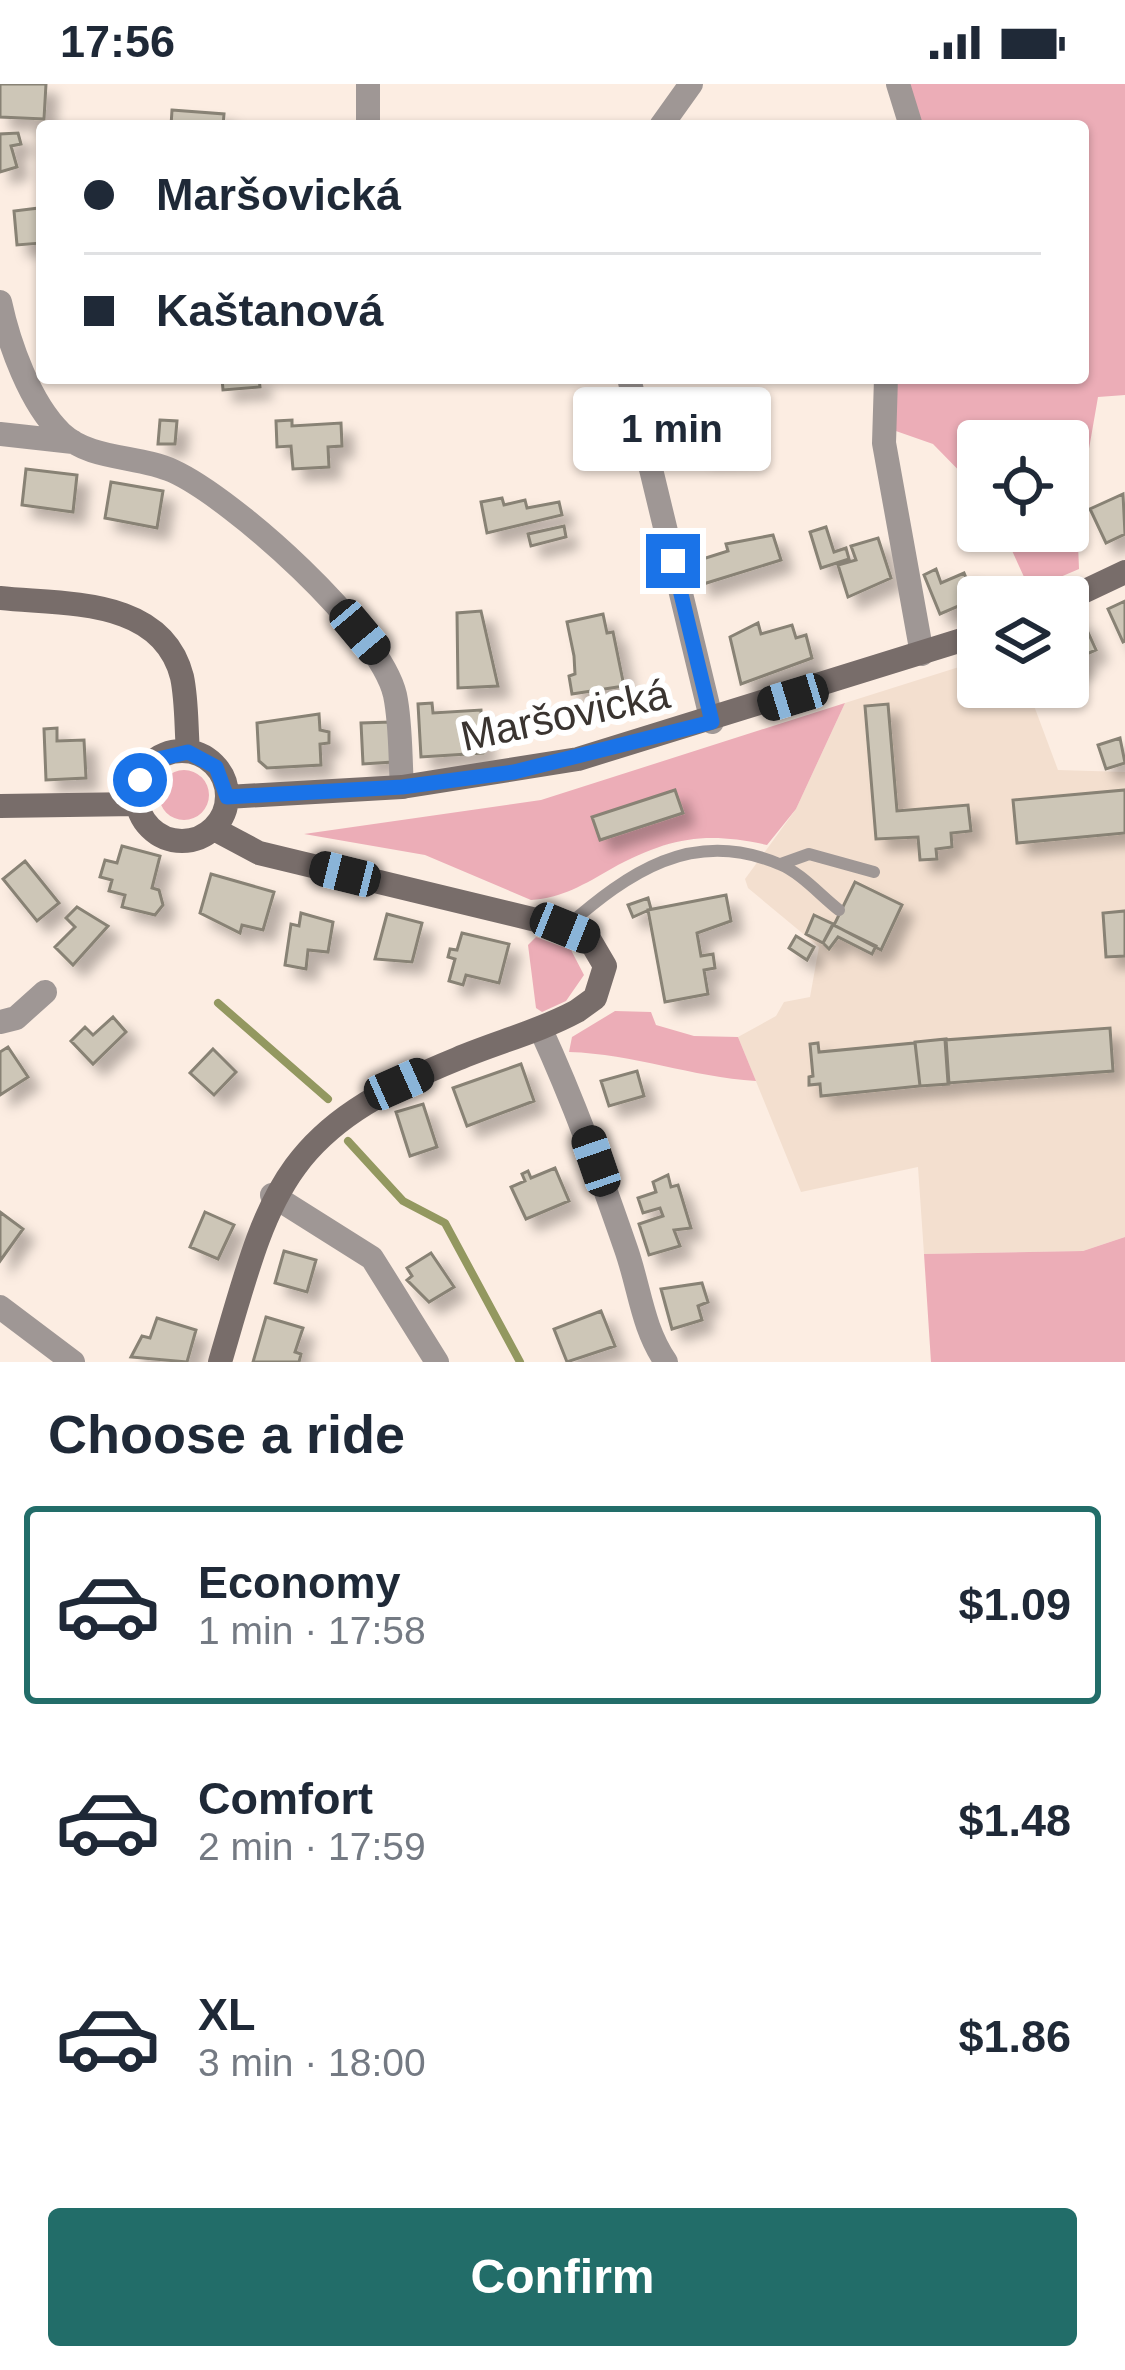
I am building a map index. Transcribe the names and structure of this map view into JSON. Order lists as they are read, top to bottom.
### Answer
{
  "streets": {
    "street": ["Maršovická"]
  },
  "page": {
    "status": "17:56",
    "banner": ["Maršovická", "Kaštanová"],
    "bubble": "1 min",
    "heading": "Choose a ride",
    "list": [
      {
        "name": "Economy",
        "note": "1 min · 17:58",
        "value": "$1.09"
      },
      {
        "name": "Comfort",
        "note": "2 min · 17:59",
        "value": "$1.48"
      },
      {
        "name": "XL",
        "note": "3 min · 18:00",
        "value": "$1.86"
      }
    ],
    "buttons": "Confirm"
  }
}
